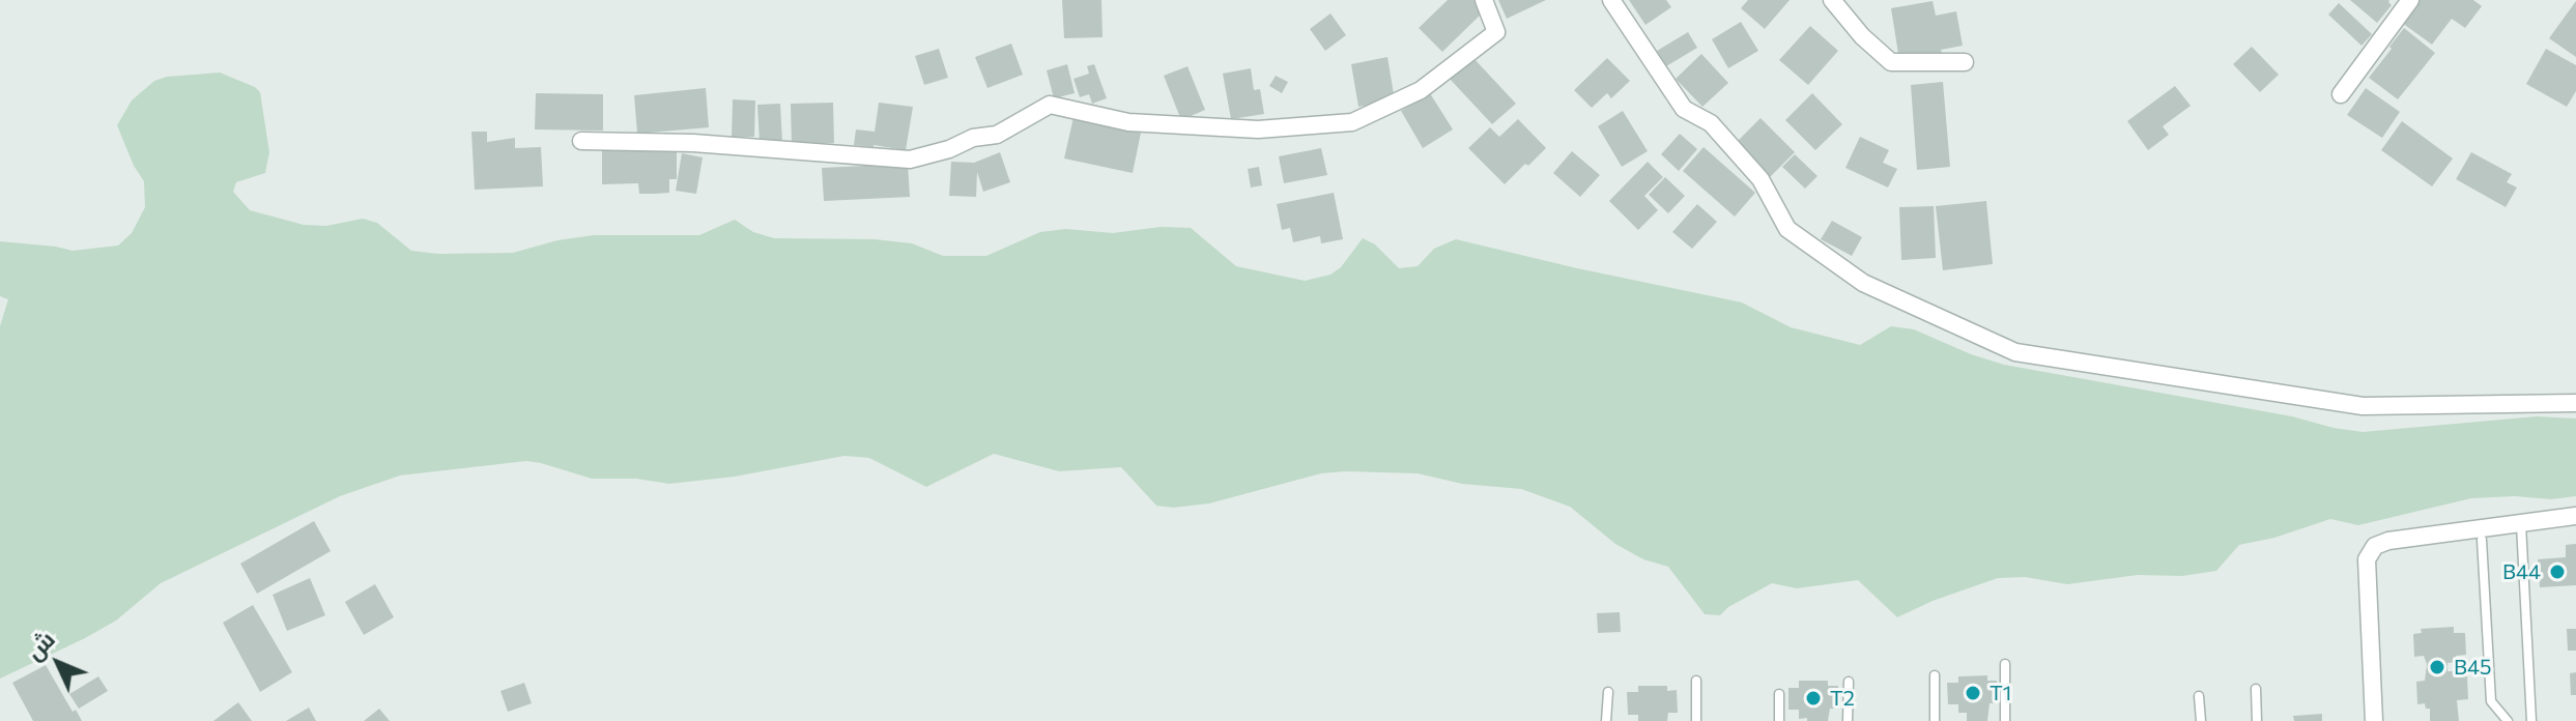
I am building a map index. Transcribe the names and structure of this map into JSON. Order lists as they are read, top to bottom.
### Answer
{
  "places": [
    "B44",
    "B45",
    "T1",
    "T2"
  ],
  "north": "top left"
}
